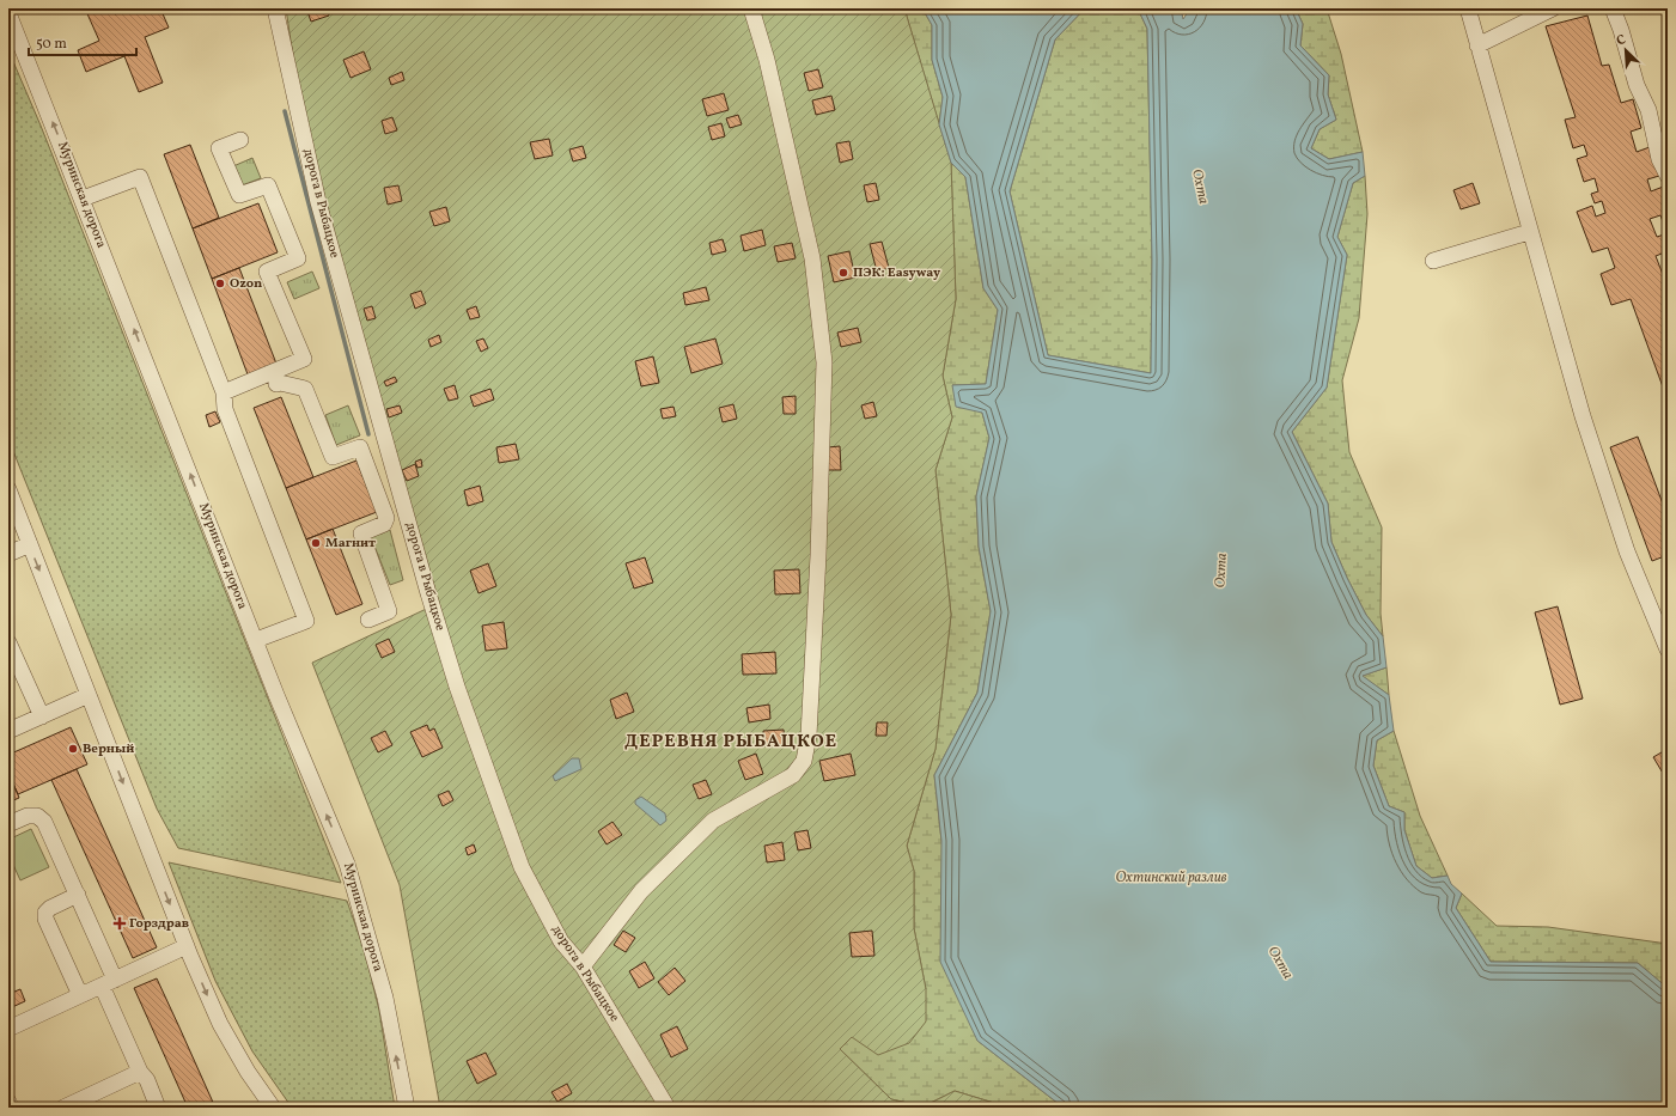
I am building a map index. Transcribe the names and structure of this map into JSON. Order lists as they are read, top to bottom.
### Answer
{
  "streets": {
    "street": ["Муринская дорога", "дорога в Рыбацкое"]
  },
  "one_way": ["Муринская дорога"],
  "districts": ["ДЕРЕВНЯ РЫБАЦКОЕ"],
  "water": ["Охта", "Охтинский разлив"],
  "places": {
    "other": [
      "ПЭК: Easyway",
      "Ozon",
      "Магнит",
      "Верный"
    ],
    "health": ["Горздрав"]
  },
  "scale_bar": "50 m",
  "north": "top left"
}
